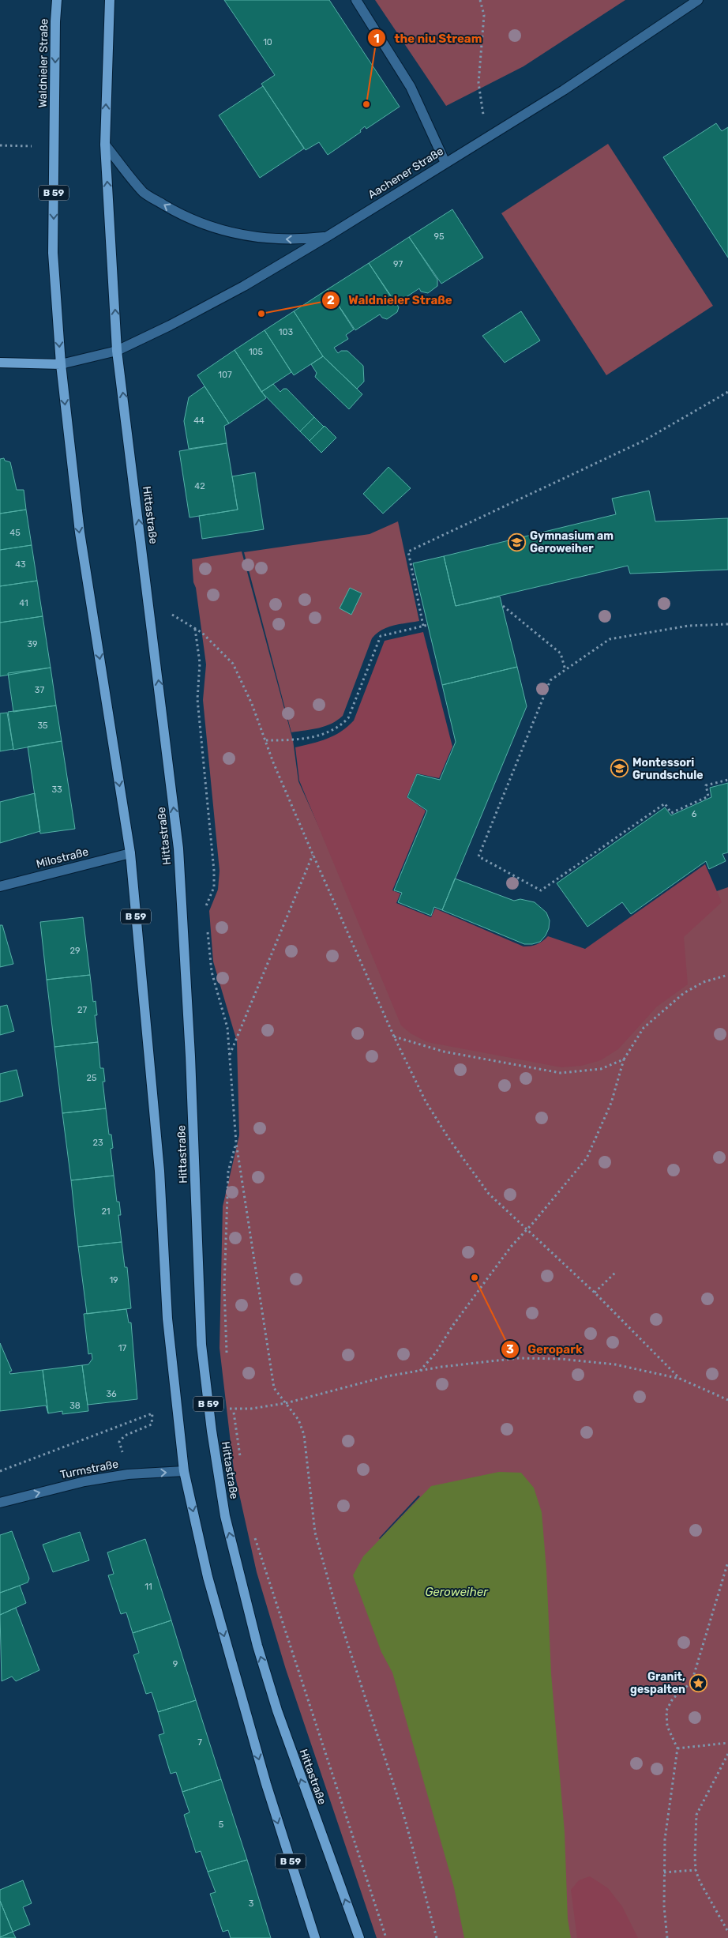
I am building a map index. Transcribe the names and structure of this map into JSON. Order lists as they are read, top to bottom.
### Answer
{
  "streets": {
    "main road": ["Waldnieler Straße", "B 59", "Hittastraße"],
    "street": ["Aachener Straße", "Milostraße", "Turmstraße"]
  },
  "crossings": [
    ["Waldnieler Straße", "Aachener Straße"],
    ["Waldnieler Straße", "B 59"],
    ["Aachener Straße", "B 59"],
    ["Aachener Straße", "Hittastraße"],
    ["B 59", "Hittastraße"],
    ["B 59", "Milostraße"],
    ["B 59", "Turmstraße"]
  ],
  "one_way": ["Turmstraße"],
  "water": ["Geroweiher"],
  "places": {
    "other": ["the niu Stream", "Waldnieler Straße", "Geropark"],
    "school or university": ["Gymnasium am Geroweiher", "Montessori Grundschule"],
    "place": ["Granit, gespalten"]
  },
  "house_numbers": [
    "10",
    "95",
    "97",
    "103",
    "105",
    "107",
    "44",
    "42",
    "45",
    "43",
    "41",
    "39",
    "37",
    "35",
    "33",
    "6",
    "29",
    "27",
    "25",
    "23",
    "21",
    "19",
    "17",
    "36",
    "38",
    "11",
    "9",
    "7",
    "5",
    "3"
  ]
}
